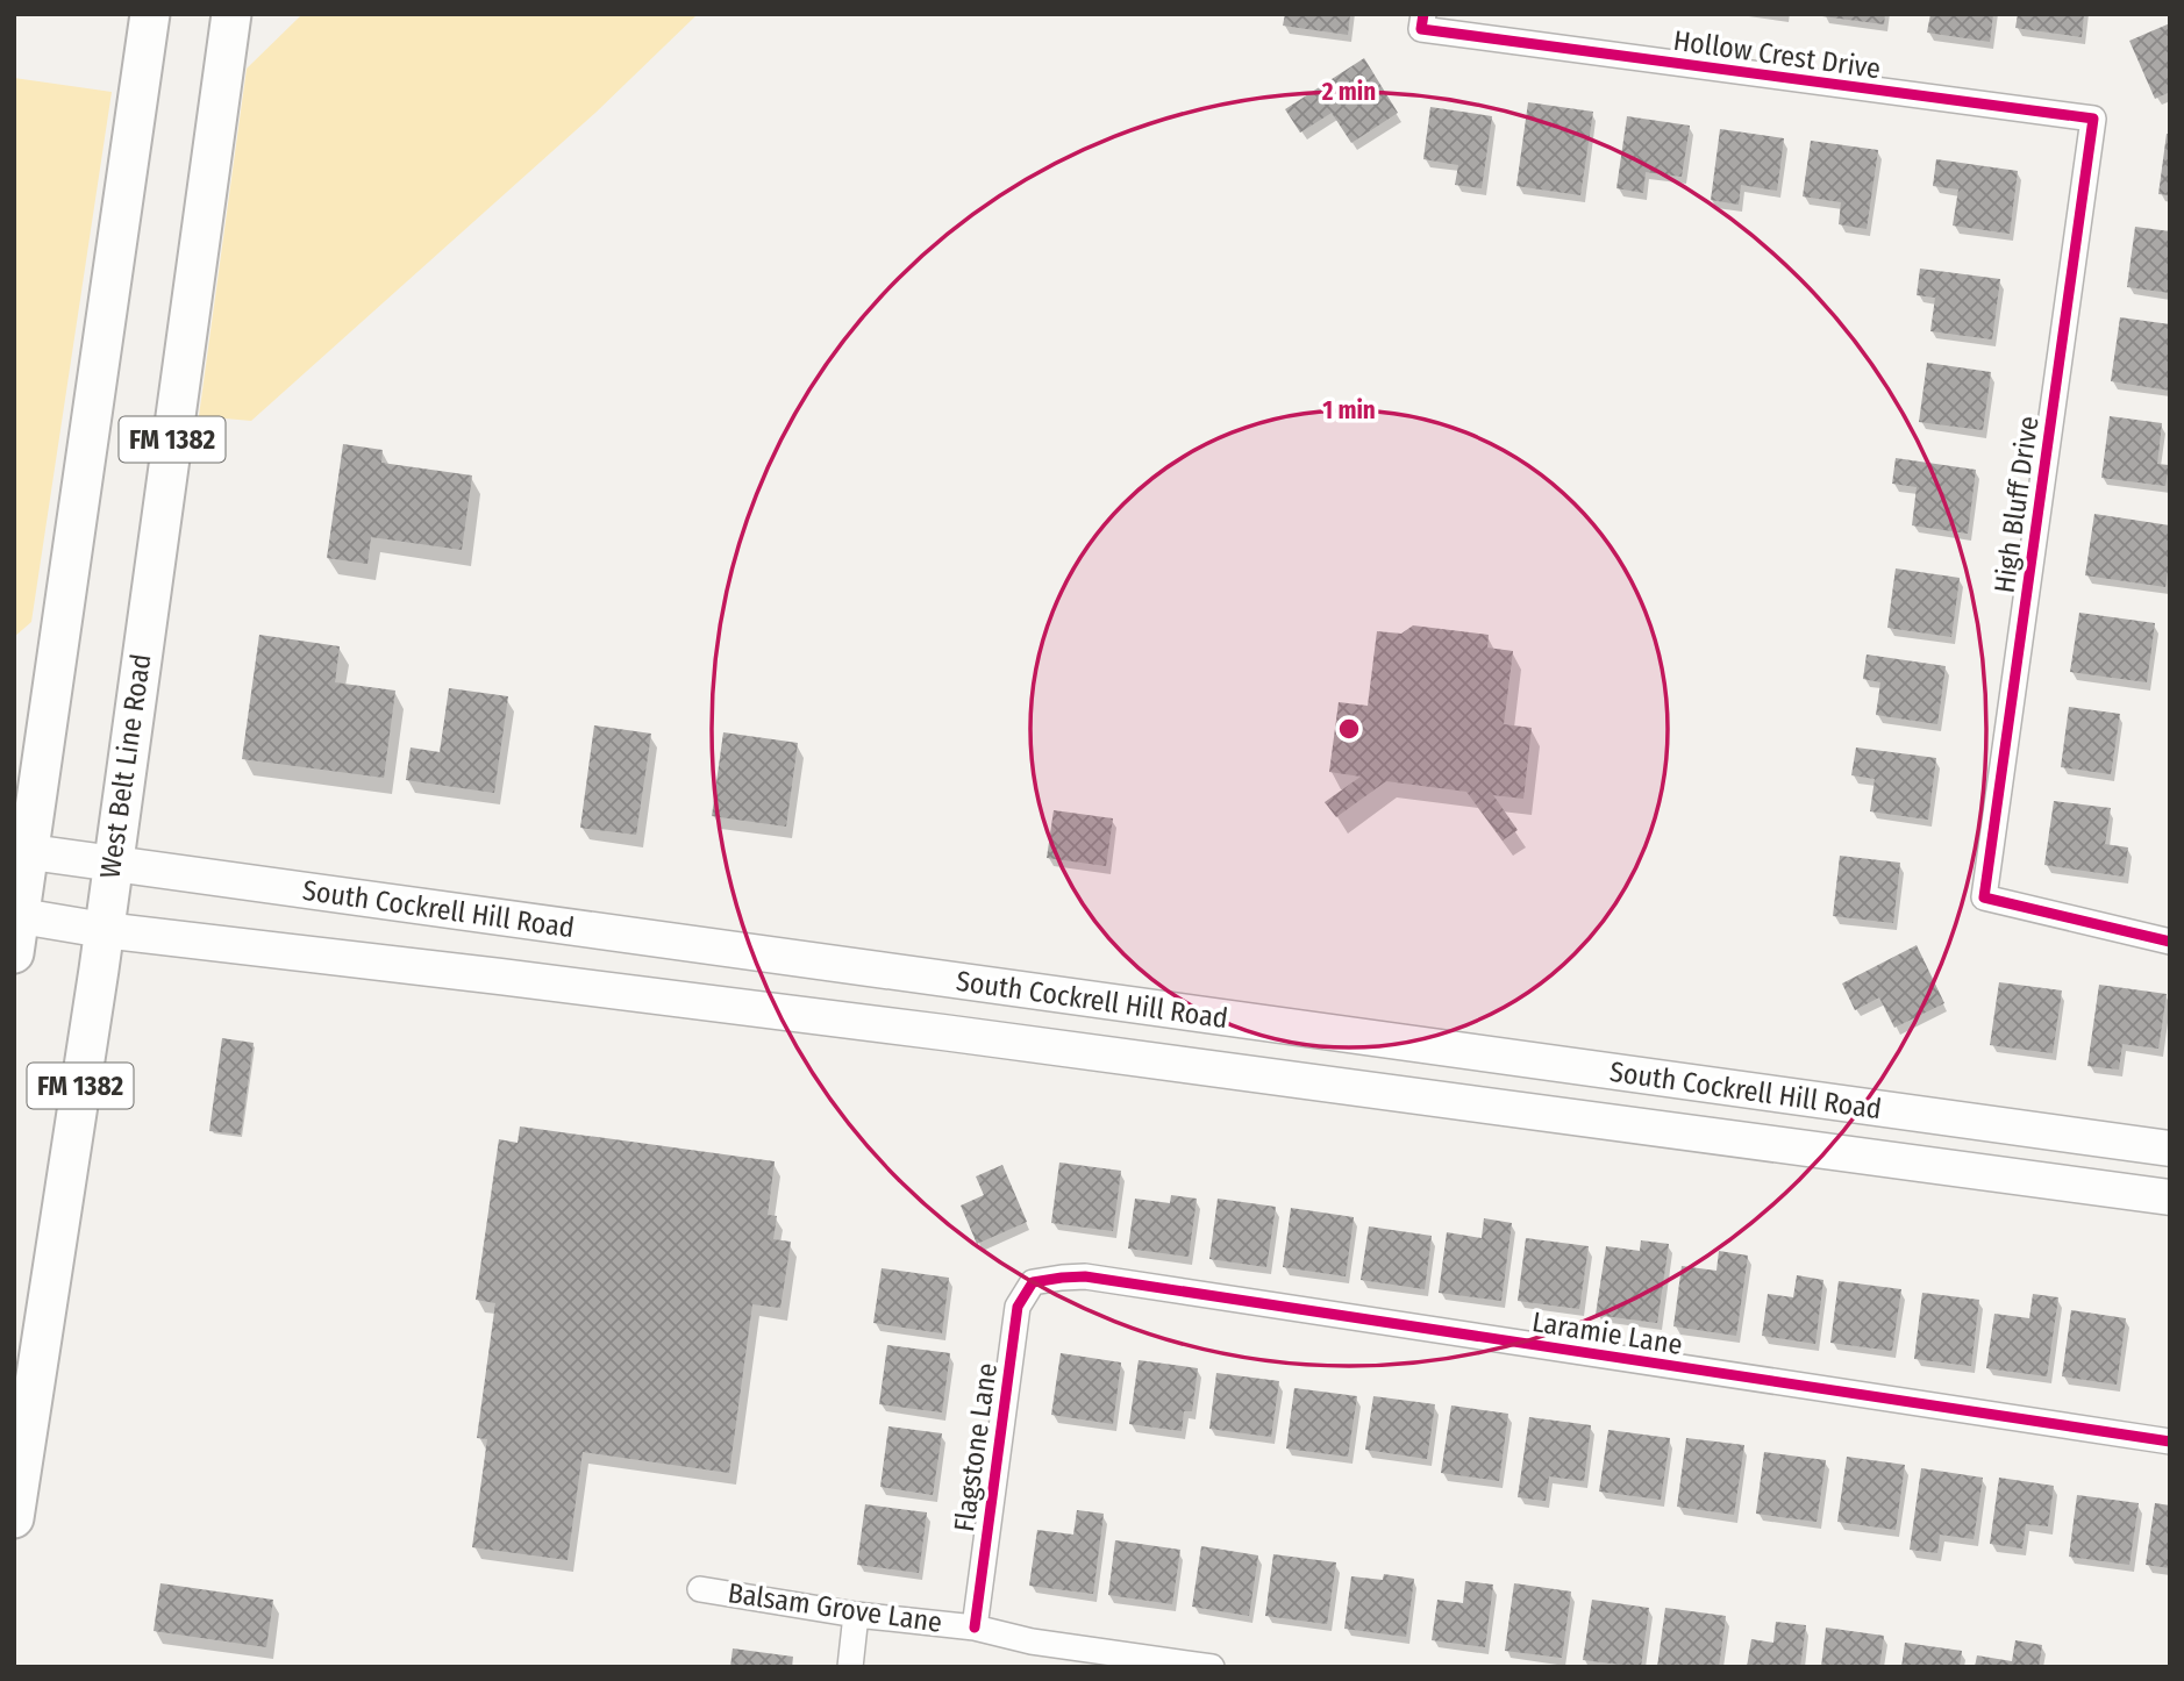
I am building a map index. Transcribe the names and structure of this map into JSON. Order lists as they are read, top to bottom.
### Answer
{
  "streets": {
    "main road": ["FM 1382", "West Belt Line Road", "South Cockrell Hill Road"],
    "street": [
      "Hollow Crest Drive",
      "High Bluff Drive",
      "Laramie Lane",
      "Flagstone Lane",
      "Balsam Grove Lane"
    ]
  },
  "crossings": [
    ["Hollow Crest Drive", "High Bluff Drive"],
    ["FM 1382", "South Cockrell Hill Road"],
    ["West Belt Line Road", "South Cockrell Hill Road"],
    ["Laramie Lane", "Flagstone Lane"],
    ["Flagstone Lane", "Balsam Grove Lane"]
  ],
  "rings": ["2 min", "1 min"]
}
